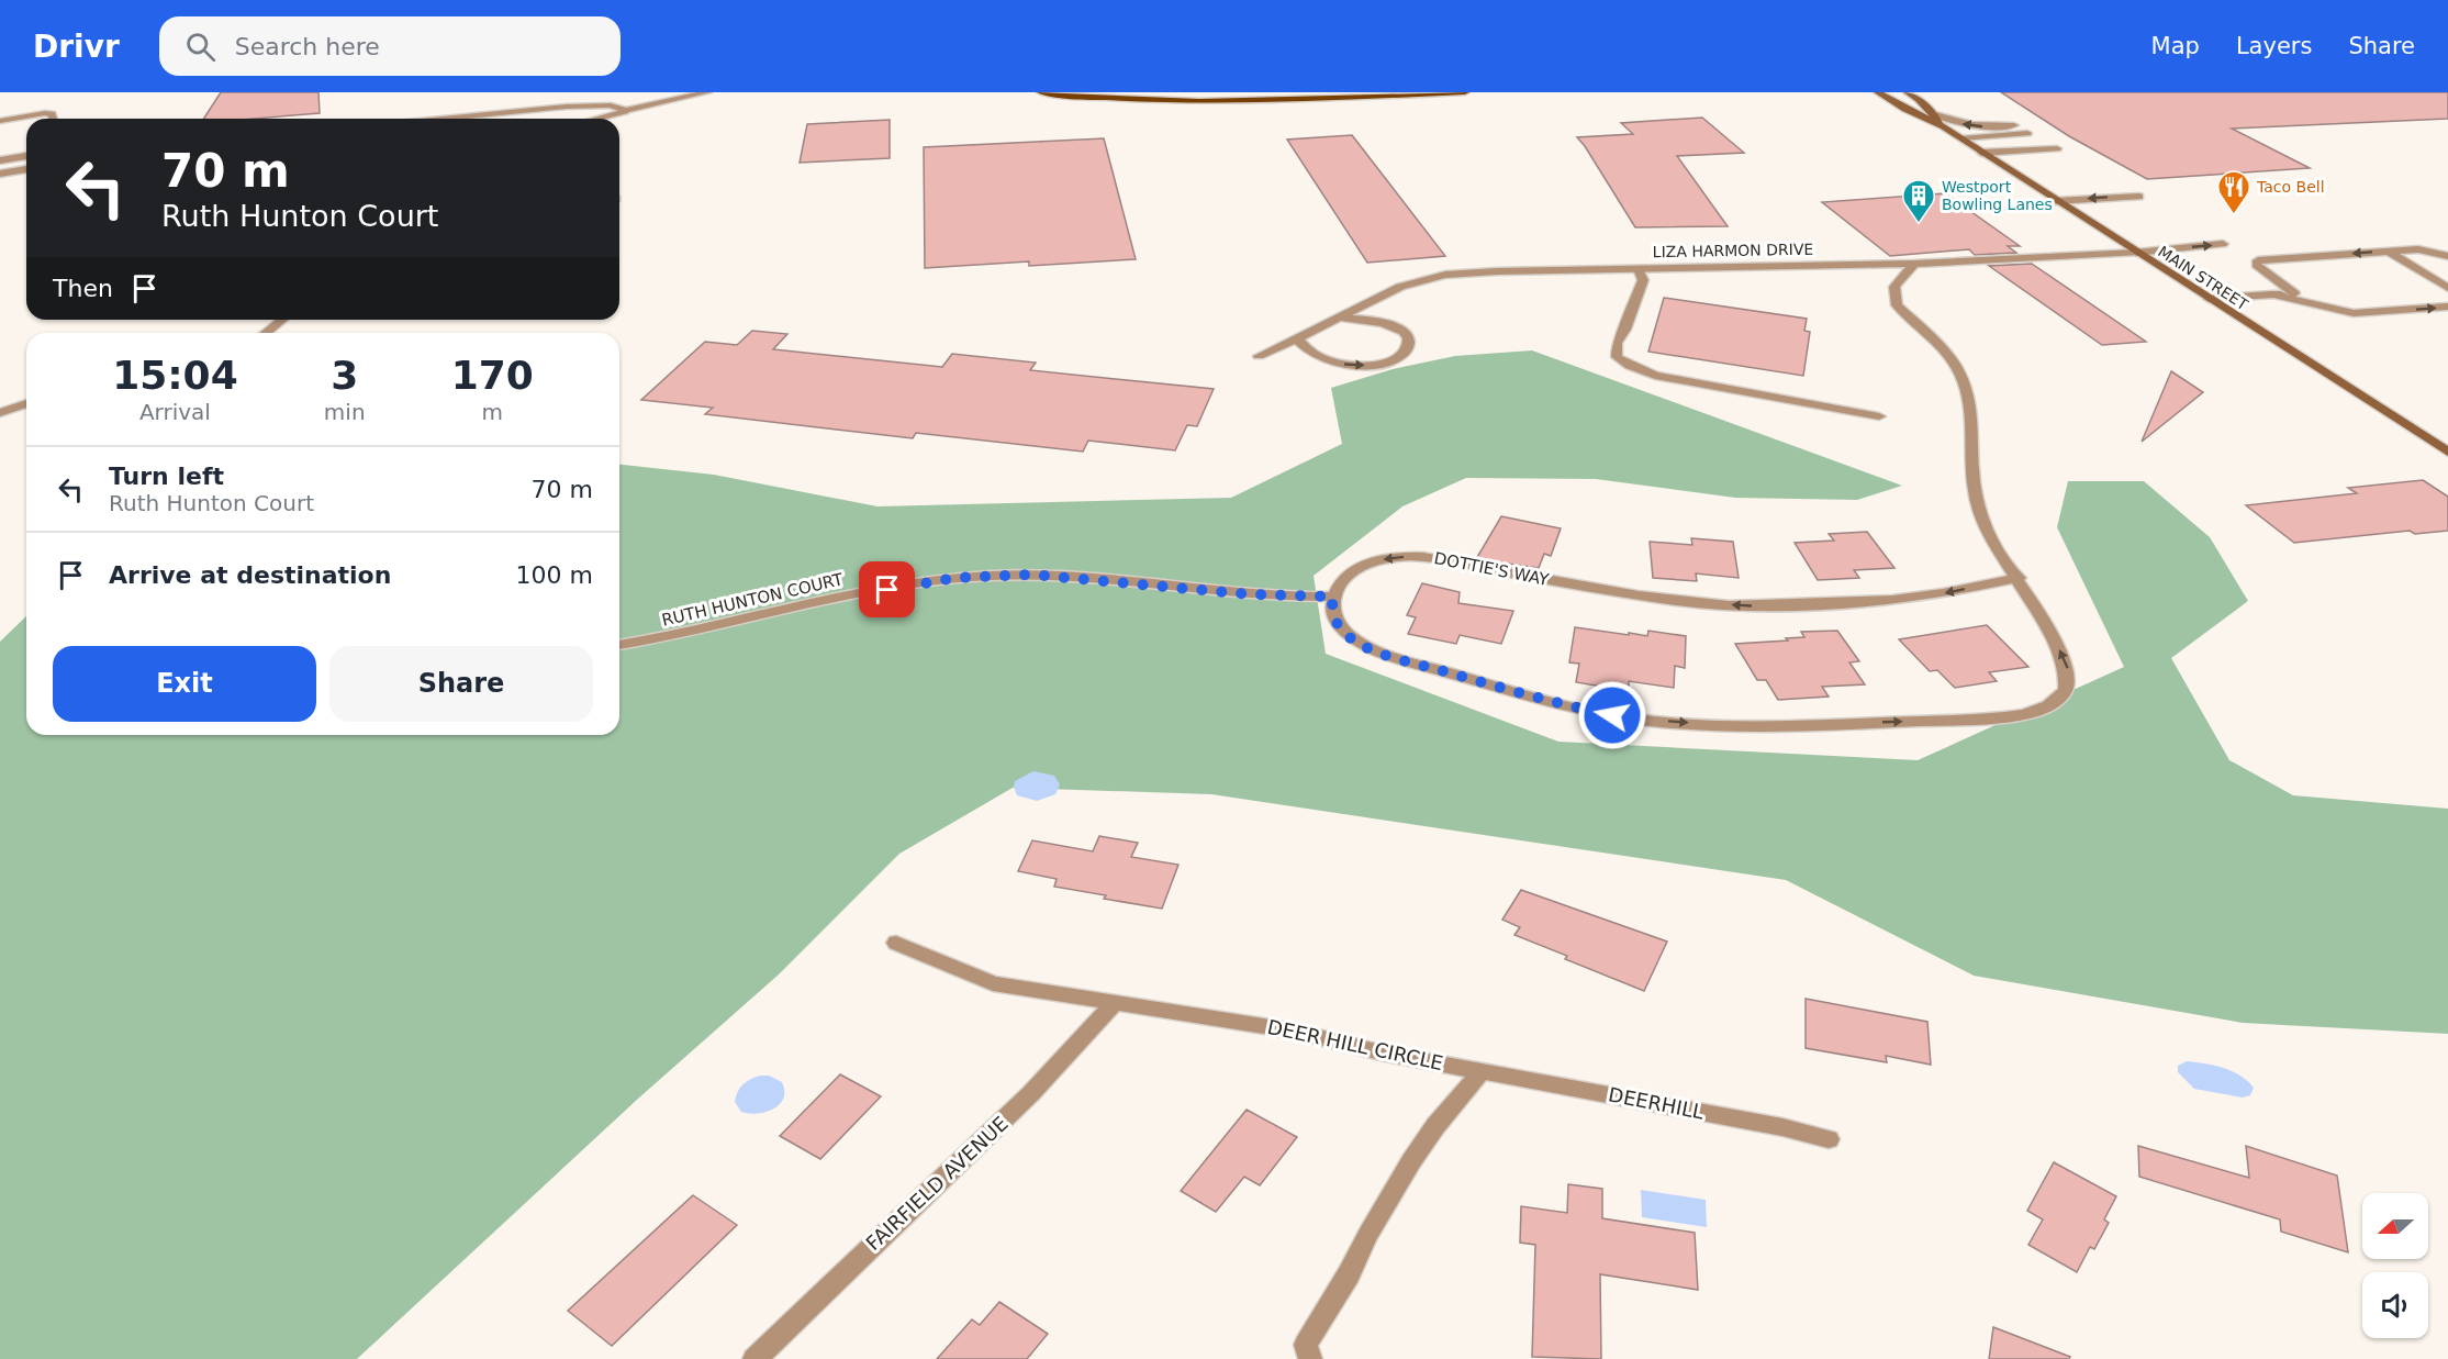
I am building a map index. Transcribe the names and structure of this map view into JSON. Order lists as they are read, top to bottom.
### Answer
{
  "streets": {
    "main road": ["MAIN STREET"],
    "street": [
      "LIZA HARMON DRIVE",
      "DOTTIE'S WAY",
      "RUTH HUNTON COURT",
      "DEER HILL CIRCLE",
      "DEERHILL",
      "FAIRFIELD AVENUE"
    ]
  },
  "crossings": [
    ["LIZA HARMON DRIVE", "MAIN STREET"],
    ["DOTTIE'S WAY", "RUTH HUNTON COURT"],
    ["DEER HILL CIRCLE", "DEERHILL"],
    ["DEER HILL CIRCLE", "FAIRFIELD AVENUE"]
  ],
  "one_way": ["DOTTIE'S WAY"],
  "places": {
    "restaurant": ["Taco Bell"],
    "building": ["Westport Bowling Lanes"]
  },
  "north": "left",
  "page": {
    "header": "Drivr",
    "search": "Search here",
    "nav": ["Map", "Layers", "Share"],
    "turn": ["70 m", "Ruth Hunton Court"],
    "then": "Then",
    "eta": [
      "15:04",
      "Arrival",
      "3",
      "min",
      "170",
      "m"
    ],
    "list": [
      {
        "name": "Turn left",
        "note": "Ruth Hunton Court",
        "value": "70 m"
      },
      {
        "name": "Arrive at destination",
        "value": "100 m"
      }
    ],
    "buttons": ["Exit", "Share"]
  }
}
